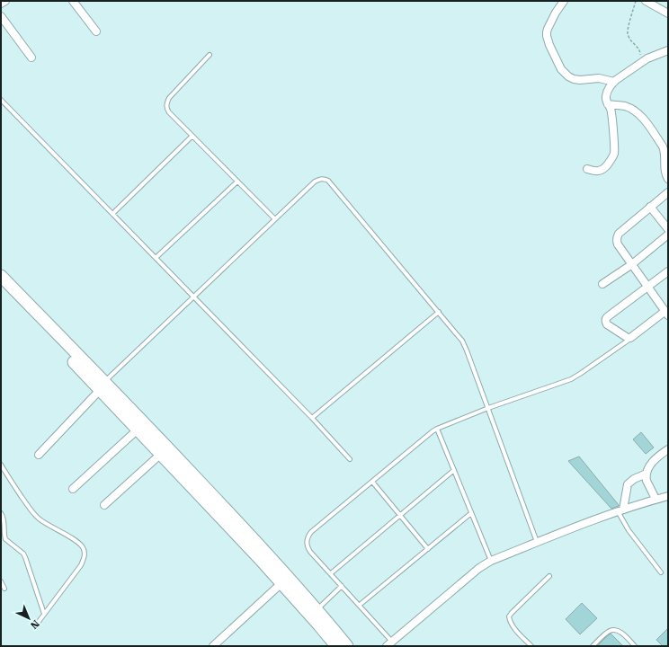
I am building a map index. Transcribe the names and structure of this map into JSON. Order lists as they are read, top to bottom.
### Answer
{
  "north": "bottom right"
}
